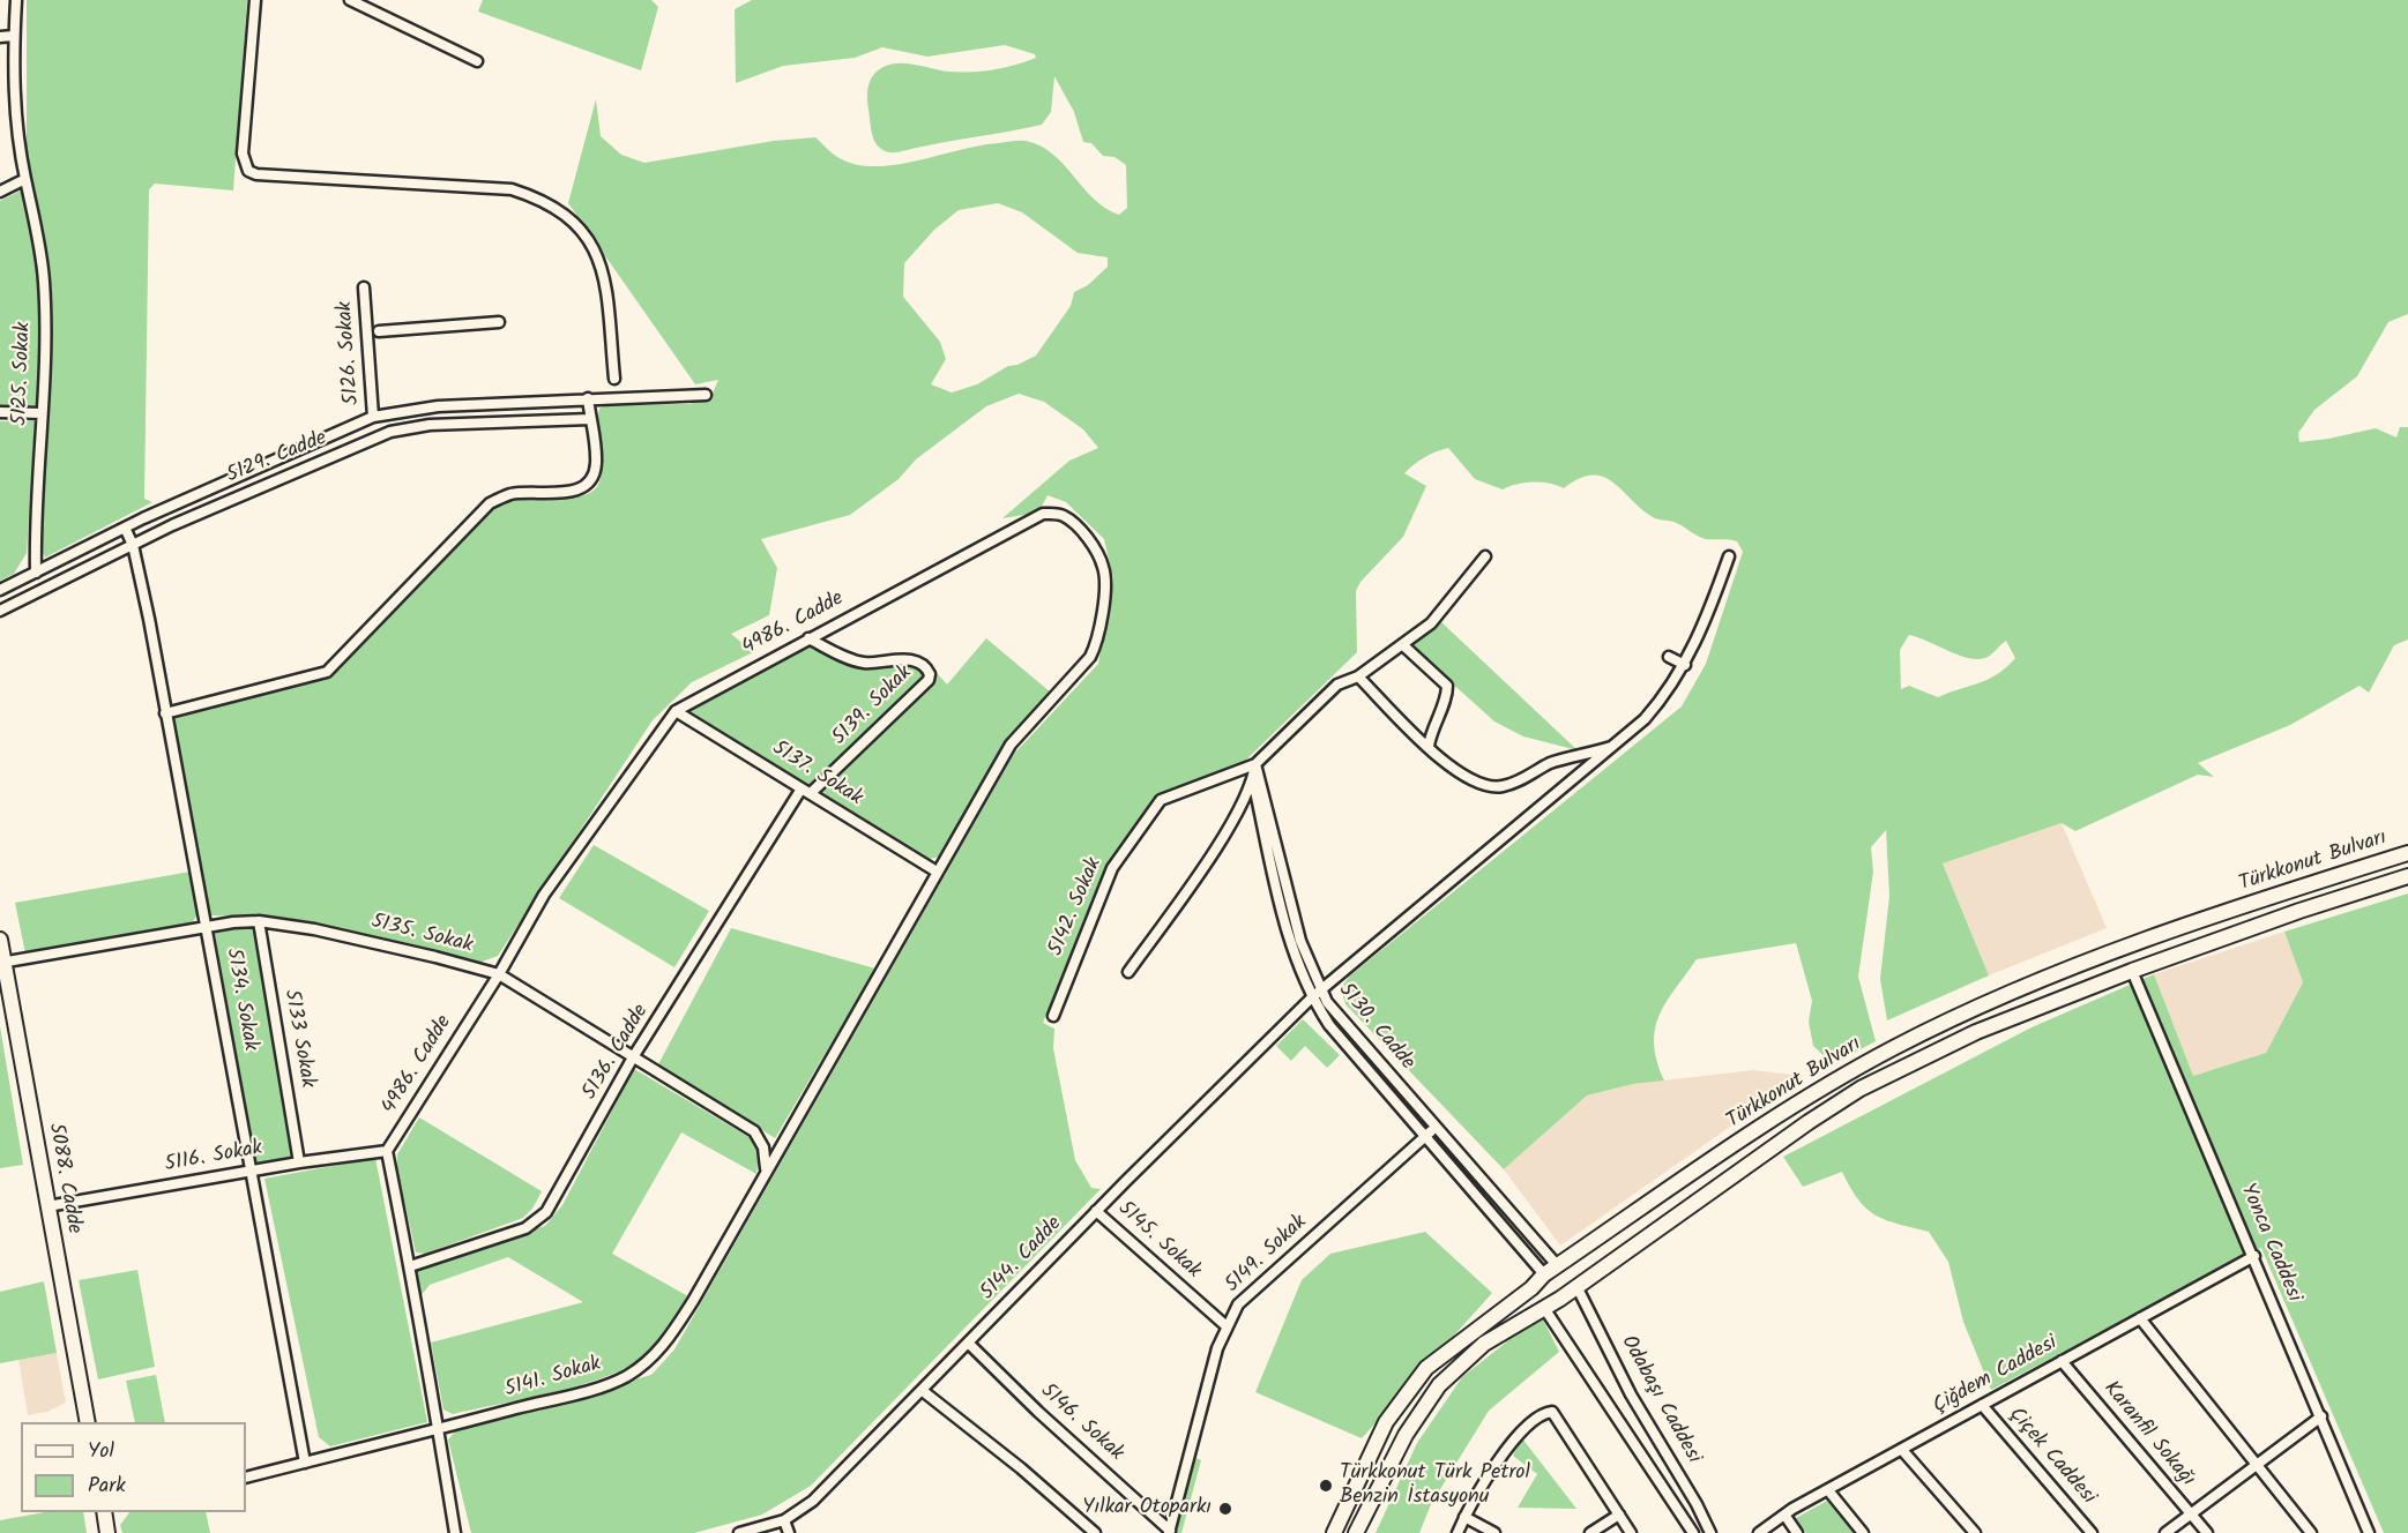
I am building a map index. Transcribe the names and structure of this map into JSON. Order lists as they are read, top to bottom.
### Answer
{
  "streets": {
    "street": [
      "5126. Sokak",
      "5125. Sokak",
      "5129. Cadde",
      "4986. Cadde",
      "5139. Sokak",
      "5137. Sokak",
      "Türkkonut Bulvarı",
      "5142. Sokak",
      "5135. Sokak",
      "5134. Sokak",
      "5130. Cadde",
      "5133 Sokak",
      "5136. Cadde",
      "5116. Sokak",
      "5088. Cadde",
      "5145. Sokak",
      "Yonca Caddesi",
      "5149. Sokak",
      "5144. Cadde",
      "Çiğdem Caddesi",
      "5141. Sokak",
      "Odabaşı Caddesi",
      "5146. Sokak",
      "Karanfil Sokağı",
      "Çiçek Caddesi"
    ]
  },
  "crossings": [
    ["5126. Sokak", "5129. Cadde"],
    ["5125. Sokak", "5129. Cadde"],
    ["5129. Cadde", "5134. Sokak"],
    ["4986. Cadde", "5139. Sokak"],
    ["4986. Cadde", "5137. Sokak"],
    ["4986. Cadde", "5135. Sokak"],
    ["4986. Cadde", "5116. Sokak"],
    ["4986. Cadde", "5141. Sokak"],
    ["5139. Sokak", "5137. Sokak"],
    ["5139. Sokak", "5136. Cadde"],
    ["5137. Sokak", "5136. Cadde"],
    ["Türkkonut Bulvarı", "5130. Cadde"],
    ["Türkkonut Bulvarı", "Yonca Caddesi"],
    ["Türkkonut Bulvarı", "Odabaşı Caddesi"],
    ["5142. Sokak", "5130. Cadde"],
    ["5135. Sokak", "5134. Sokak"],
    ["5135. Sokak", "5133 Sokak"],
    ["5135. Sokak", "5136. Cadde"],
    ["5135. Sokak", "5088. Cadde"],
    ["5135. Sokak", "5141. Sokak"],
    ["5134. Sokak", "5116. Sokak"],
    ["5134. Sokak", "5141. Sokak"],
    ["5130. Cadde", "5149. Sokak"],
    ["5130. Cadde", "5144. Cadde"],
    ["5133 Sokak", "5116. Sokak"],
    ["5116. Sokak", "5088. Cadde"],
    ["5145. Sokak", "5149. Sokak"],
    ["5145. Sokak", "5144. Cadde"],
    ["Yonca Caddesi", "Çiğdem Caddesi"],
    ["5149. Sokak", "5146. Sokak"],
    ["5144. Cadde", "5146. Sokak"],
    ["Çiğdem Caddesi", "Karanfil Sokağı"],
    ["Çiğdem Caddesi", "Çiçek Caddesi"]
  ],
  "places": ["Türkkonut Türk Petrol Benzin İstasyonu", "Yılkar Otoparkı"],
  "legend": ["Yol", "Park"]
}
